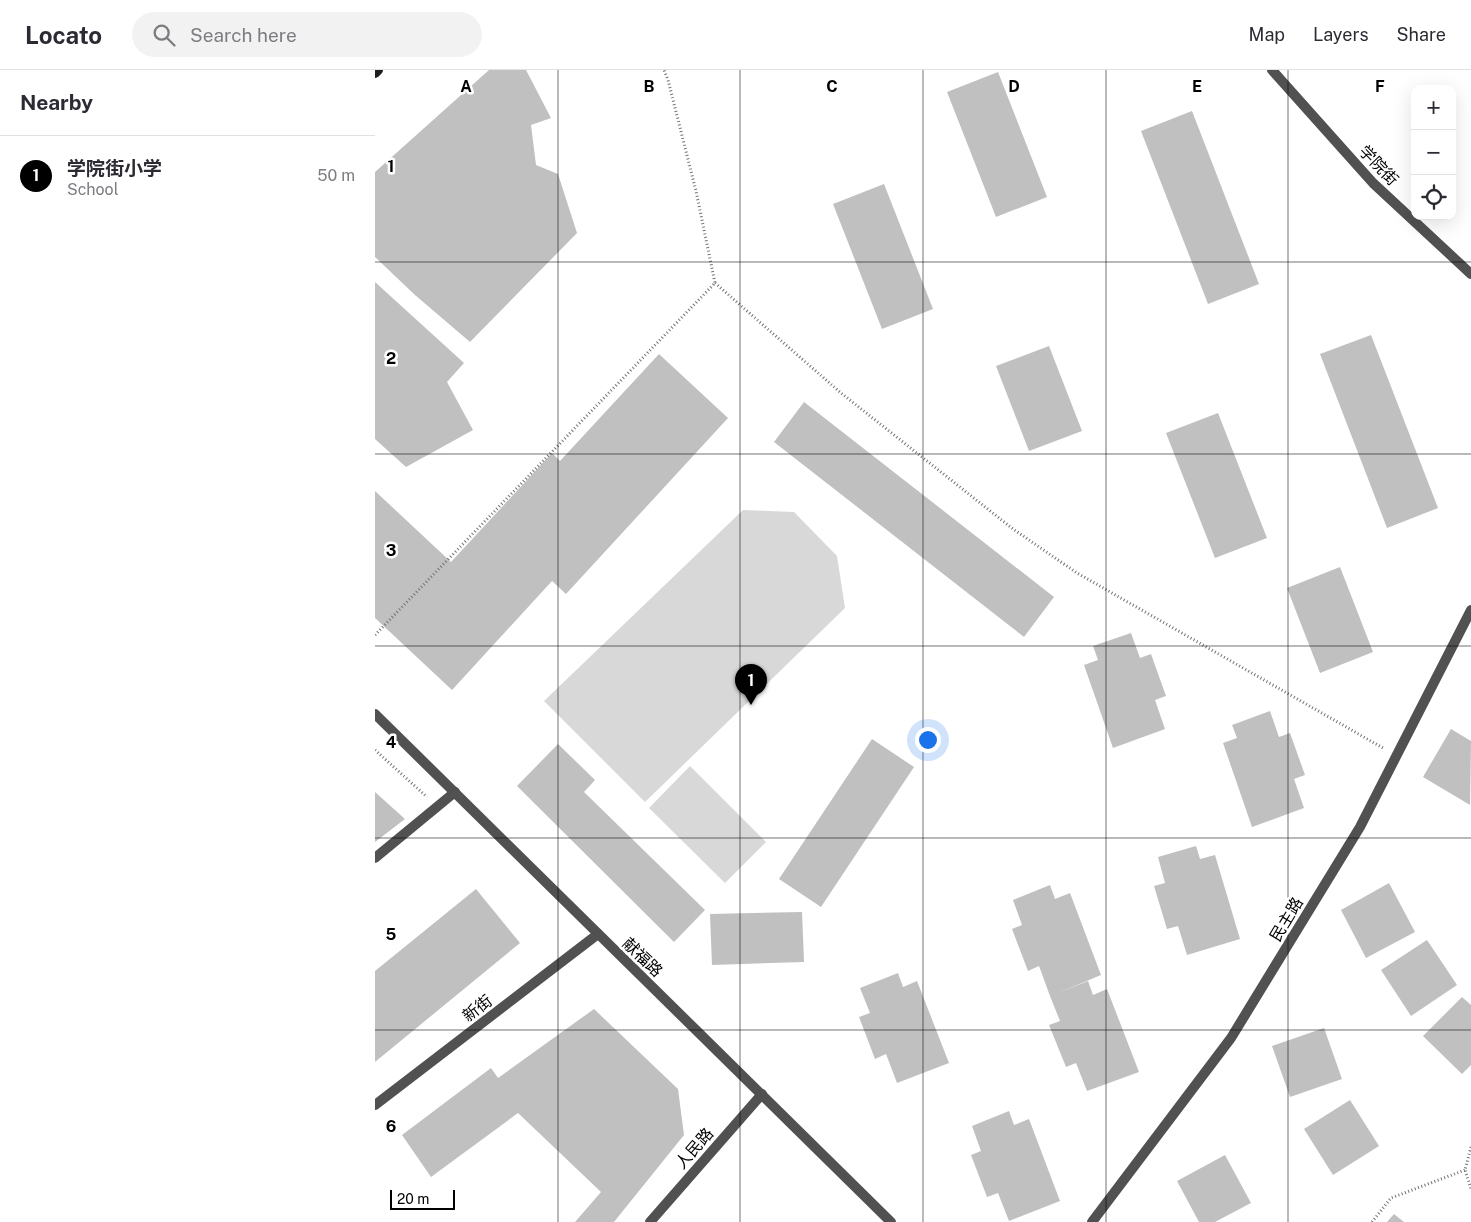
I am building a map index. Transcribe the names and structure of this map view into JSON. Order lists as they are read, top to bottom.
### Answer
{
  "streets": {
    "street": [
      "学院街",
      "民主路",
      "献福路",
      "新街",
      "人民路"
    ]
  },
  "crossings": [
    ["献福路", "新街"],
    ["献福路", "人民路"]
  ],
  "scale_bar": "20 m",
  "page": {
    "header": "Locato",
    "search": "Search here",
    "nav": ["Map", "Layers", "Share"],
    "heading": "Nearby",
    "map_buttons": ["+", "−"],
    "list": [
      {
        "mark": "1",
        "name": "学院街小学",
        "note": "School",
        "value": "50 m"
      }
    ],
    "pins": "1",
    "scale": "20 m"
  },
  "grid": {
    "columns": [
      "A",
      "B",
      "C",
      "D",
      "E",
      "F"
    ],
    "rows": [
      "1",
      "2",
      "3",
      "4",
      "5",
      "6"
    ]
  }
}
